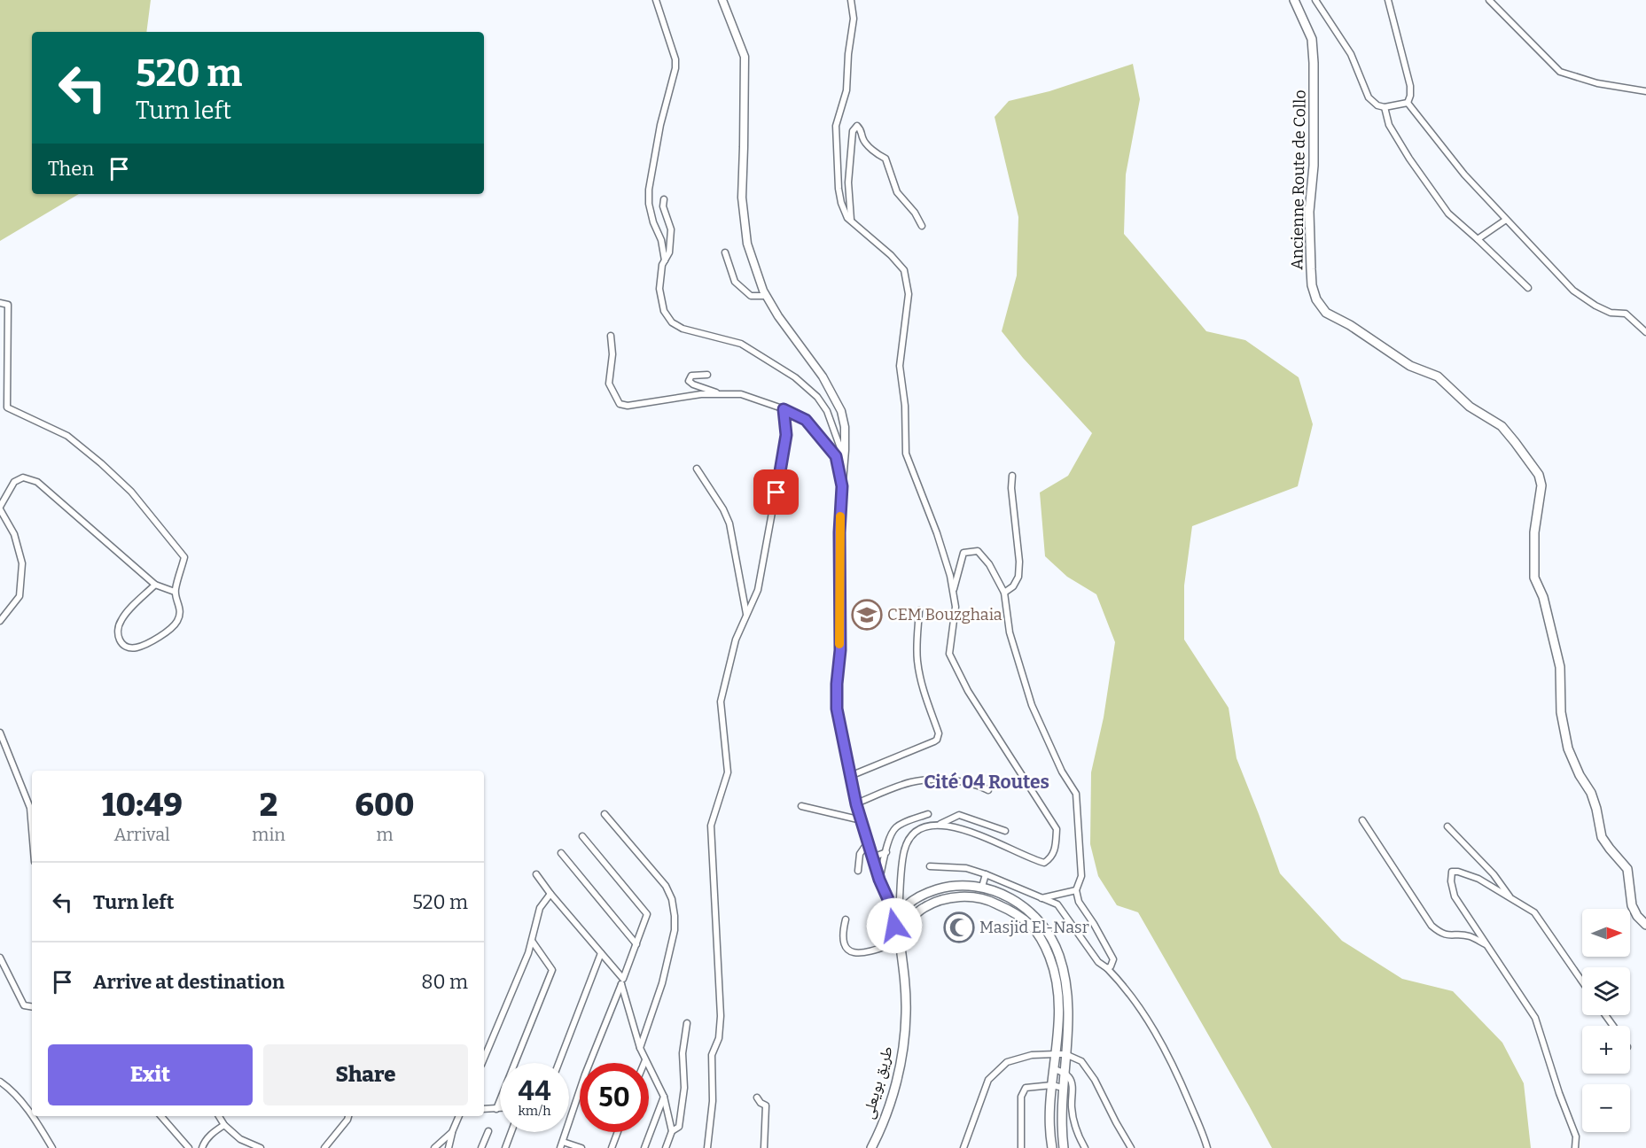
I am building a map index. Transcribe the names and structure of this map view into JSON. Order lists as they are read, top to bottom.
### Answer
{
  "streets": {
    "main road": ["Ancienne Route de Collo", "طريق بويعلى"]
  },
  "districts": ["Cité 04 Routes"],
  "places": {
    "school or university": ["CEM Bouzghaia"],
    "mosque": ["Masjid El-Nasr"]
  },
  "north": "right",
  "page": {
    "turn": ["520 m", "Turn left"],
    "then": "Then",
    "eta": [
      "10:49",
      "Arrival",
      "2",
      "min",
      "600",
      "m"
    ],
    "list": [
      {
        "name": "Turn left",
        "value": "520 m"
      },
      {
        "name": "Arrive at destination",
        "value": "80 m"
      }
    ],
    "map_buttons": ["+", "−"],
    "buttons": ["Exit", "Share"],
    "speed": "44 km/h",
    "limit": "50"
  }
}
